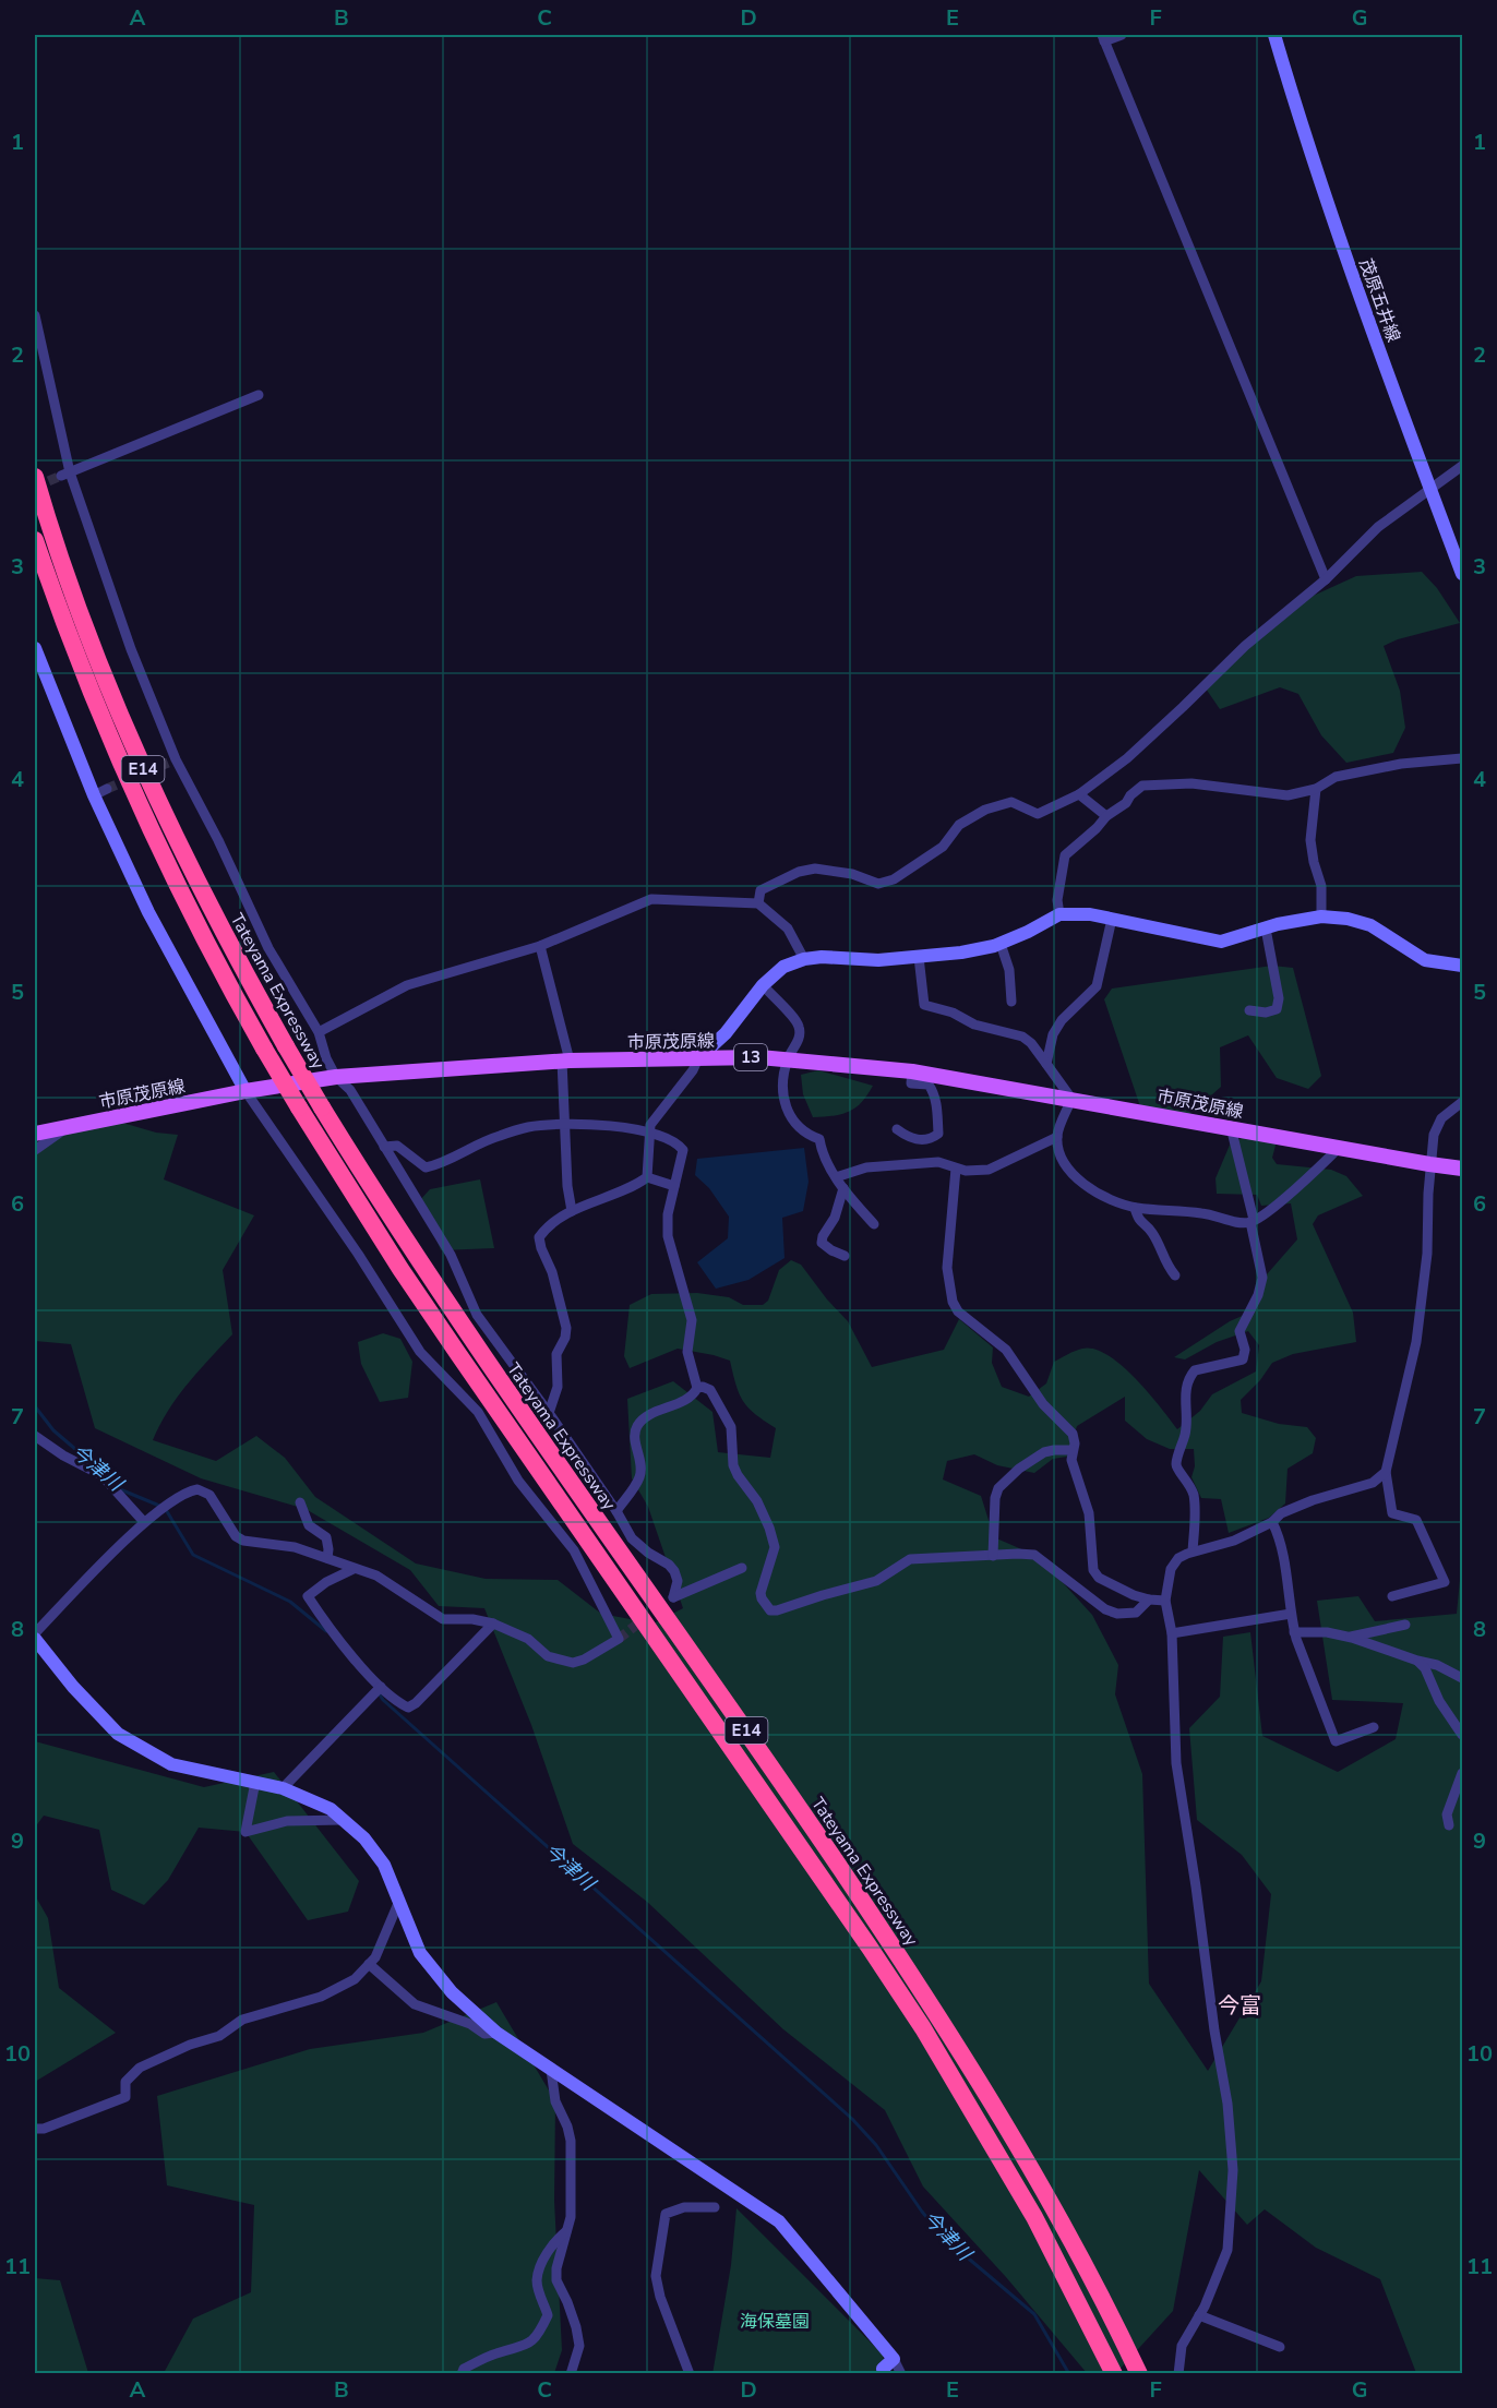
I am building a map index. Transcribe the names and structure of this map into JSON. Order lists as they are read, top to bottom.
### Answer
{
  "streets": {
    "highway": ["E14", "Tateyama Expressway"],
    "main road": ["市原茂原線", "13"],
    "street": ["茂原五井線"]
  },
  "districts": ["今富"],
  "water": ["今津川"],
  "parks": ["海保墓園"],
  "grid": {
    "columns": [
      "A",
      "B",
      "C",
      "D",
      "E",
      "F",
      "G"
    ],
    "rows": [
      "1",
      "2",
      "3",
      "4",
      "5",
      "6",
      "7",
      "8",
      "9",
      "10",
      "11"
    ]
  }
}
